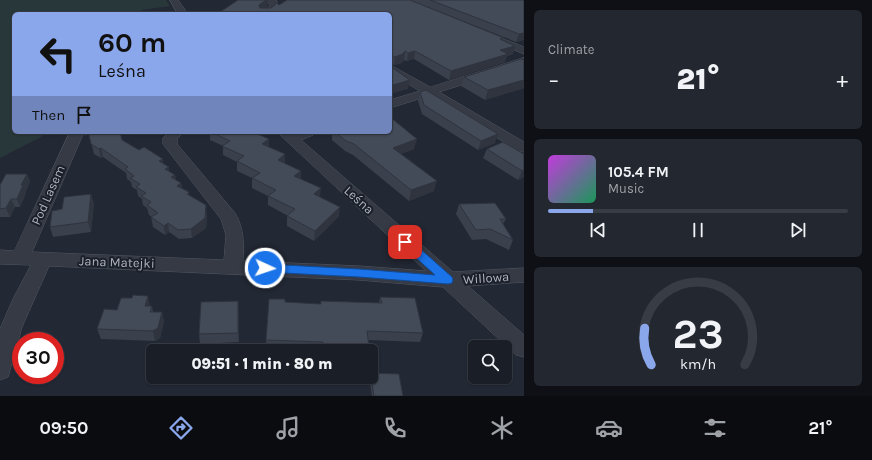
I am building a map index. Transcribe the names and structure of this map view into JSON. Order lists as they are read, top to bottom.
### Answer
{
  "streets": {
    "street": [
      "Pod Lasem",
      "Leśna",
      "Jana Matejki",
      "Willowa"
    ]
  },
  "crossings": [
    ["Pod Lasem", "Jana Matejki"],
    ["Leśna", "Jana Matejki"],
    ["Leśna", "Willowa"],
    ["Jana Matejki", "Willowa"]
  ],
  "page": {
    "tile": "Climate",
    "turn": ["60 m", "Leśna"],
    "heat": ["−", "21°", "+"],
    "then": "Then",
    "song": ["105.4 FM", "Music"],
    "limit": "30",
    "trip": "09:51 · 1 min · 80 m",
    "tabs": ["09:50", "21°"],
    "gauge": ["23", "km/h"]
  }
}
